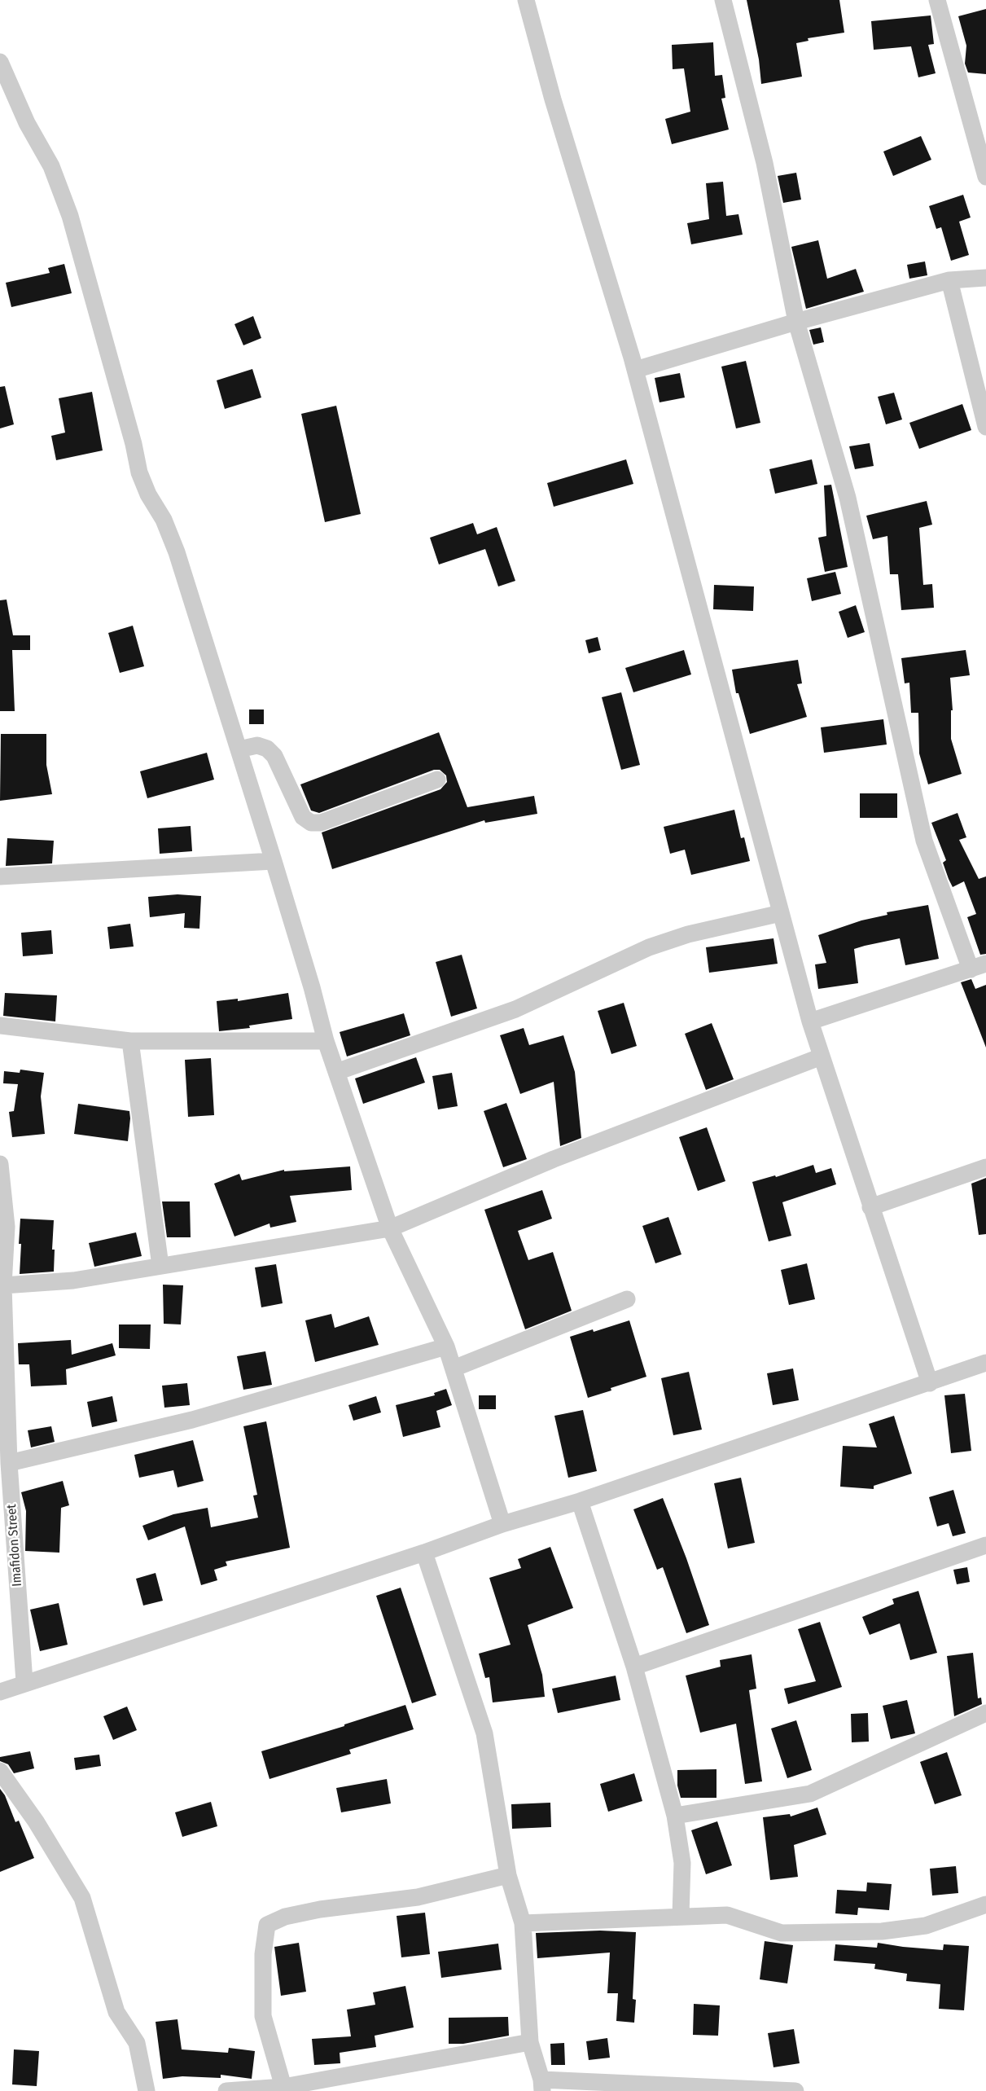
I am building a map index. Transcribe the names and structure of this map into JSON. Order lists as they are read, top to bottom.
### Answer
{
  "streets": {
    "street": ["Imafidon Street"]
  }
}
